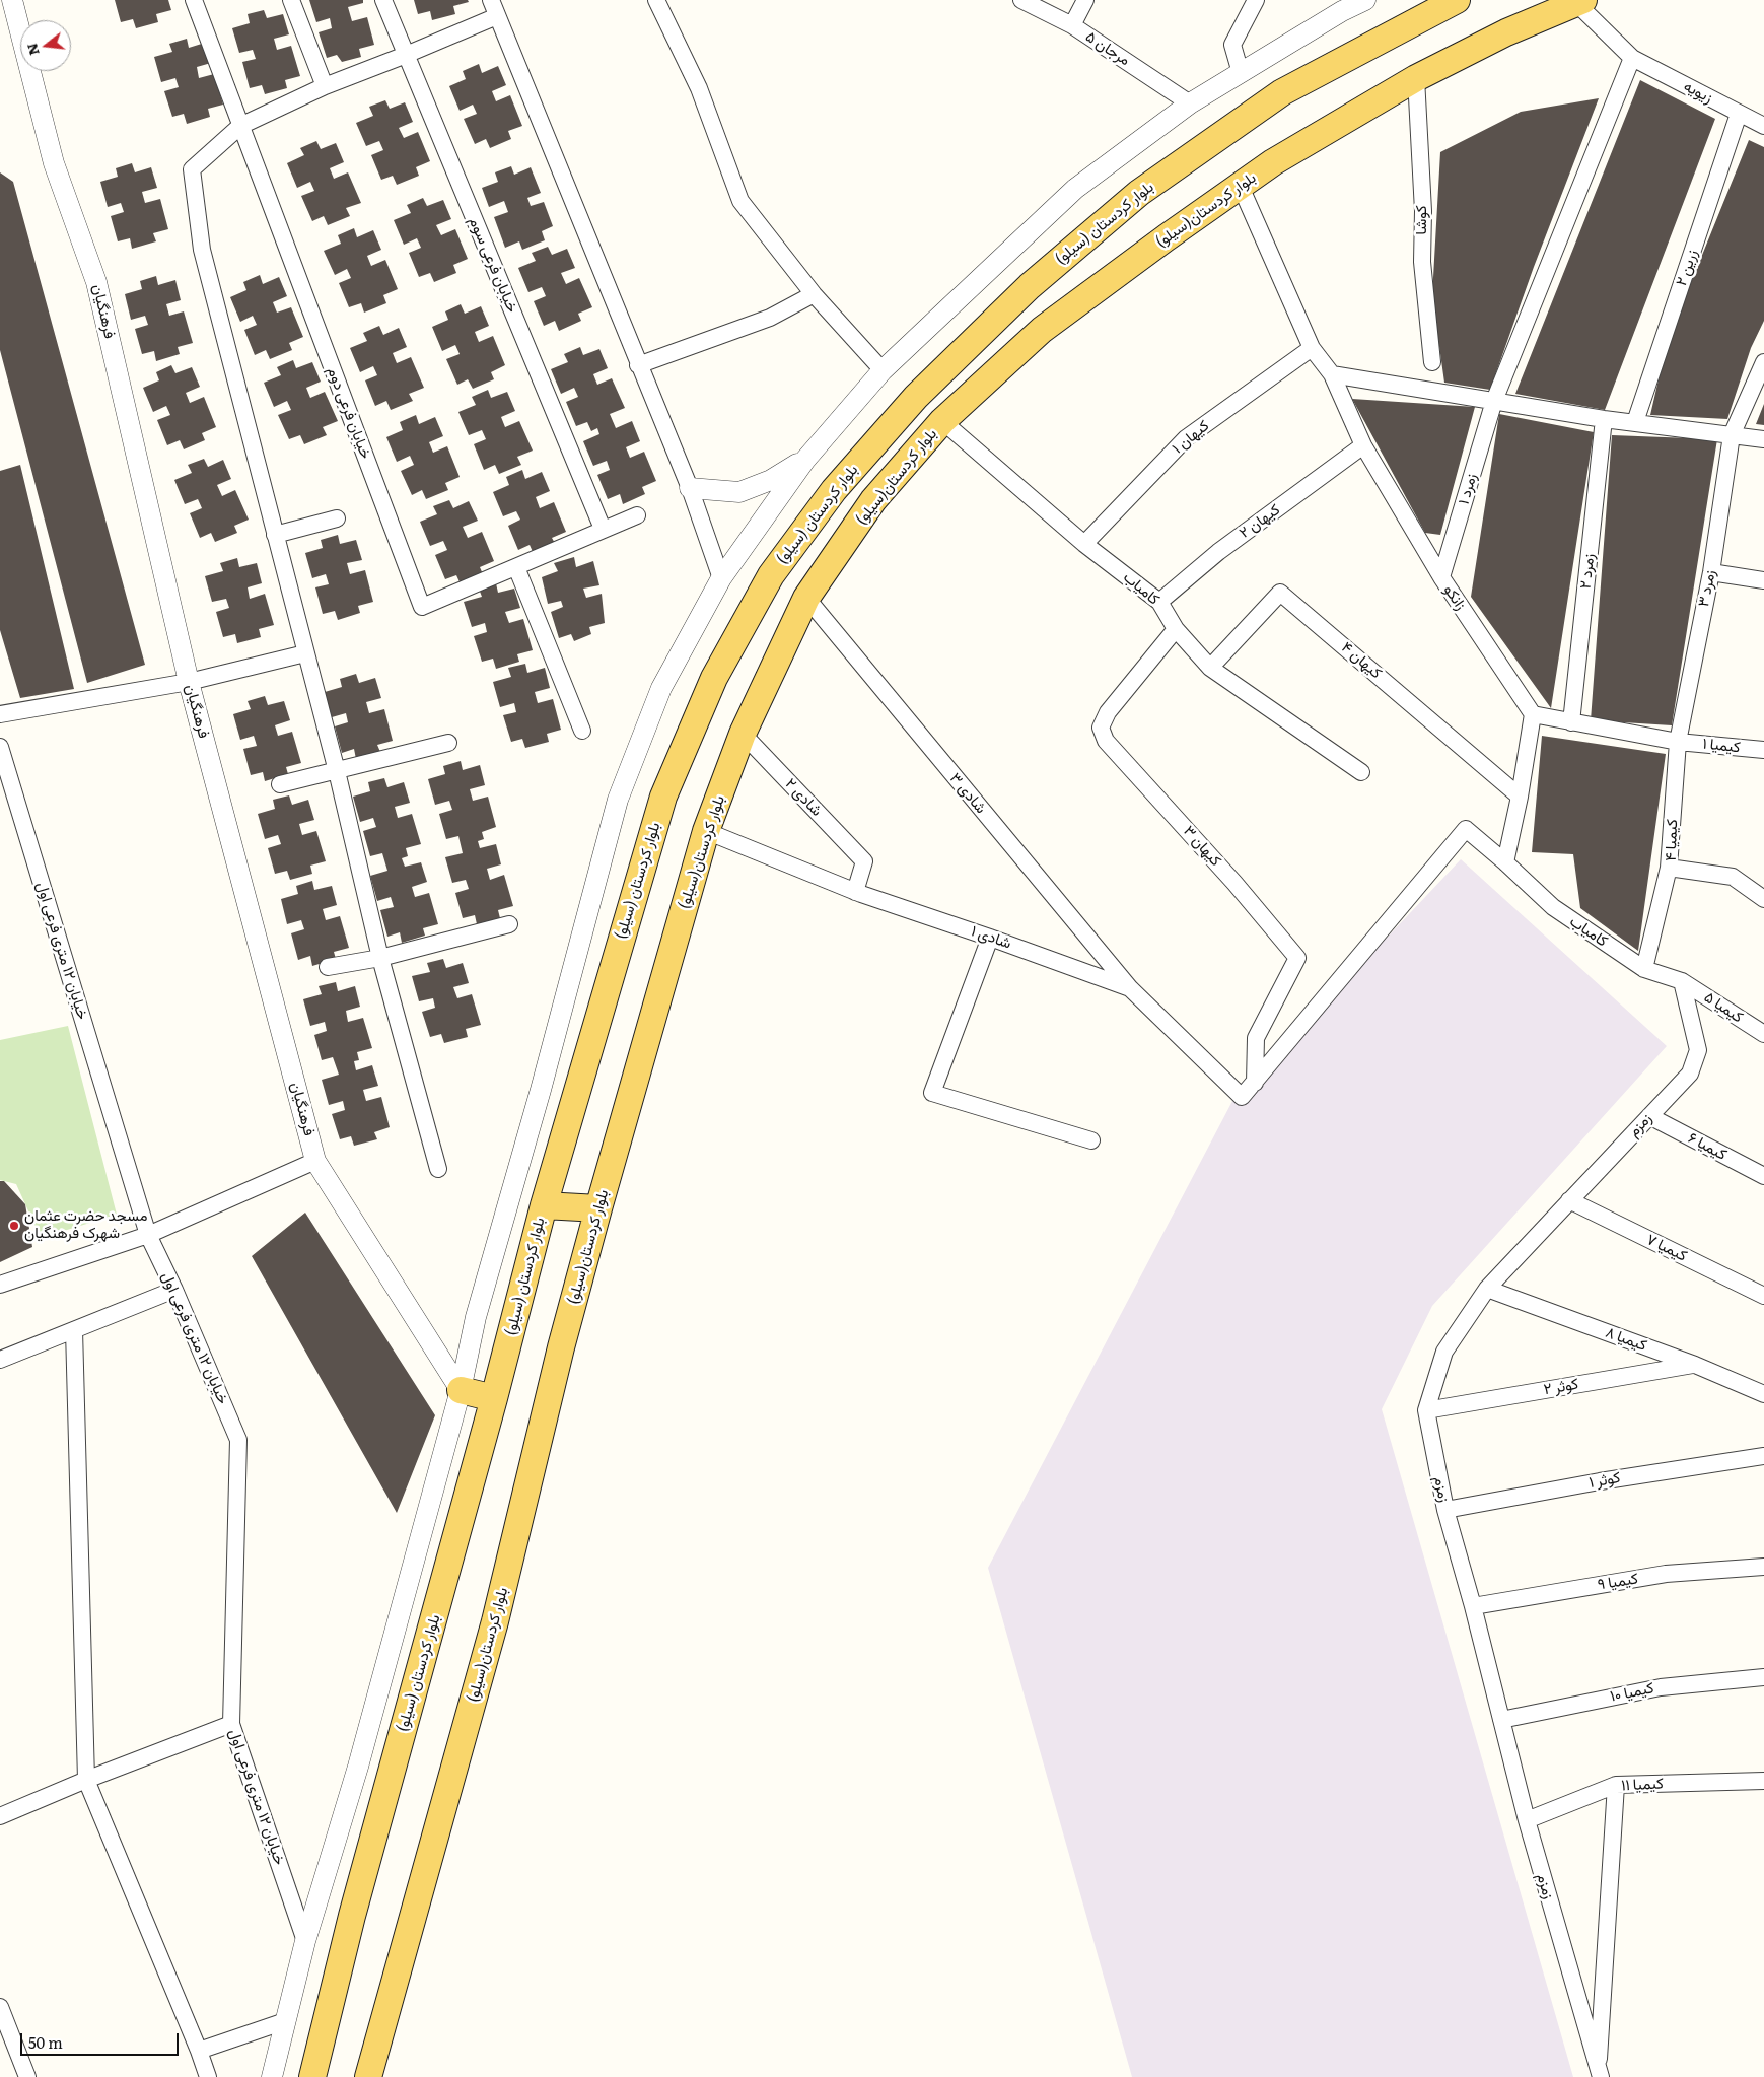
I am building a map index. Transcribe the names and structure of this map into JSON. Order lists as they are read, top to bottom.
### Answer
{
  "streets": {
    "main road": ["بلوار کردستان(سیلو)", "بلوار کردستان (سیلو)"],
    "street": [
      "مرجان ۵",
      "زیویه",
      "کوشا",
      "خیابان فرعی سوم",
      "زرین ۲",
      "فرهنگیان",
      "خیابان فرعی دوم",
      "کیهان ۱",
      "زمرد ۱",
      "کیهان ۲",
      "زمرد ۲",
      "کامیاب",
      "زمرد ۳",
      "زانکو",
      "کیهان ۴",
      "کیمیا ۱",
      "شادی ۳",
      "شادی ۲",
      "کیمیا ۴",
      "کیهان ۳",
      "شادی ۱",
      "خیابان ۱۲ متری فرعی اول",
      "کیمیا ۵",
      "زمزم",
      "کیمیا ۶",
      "کیمیا ۷",
      "کیمیا ۸",
      "کوثر ۲",
      "کوثر ۱",
      "کیمیا ۹",
      "کیمیا ۱۰",
      "کیمیا ۱۱"
    ]
  },
  "crossings": [
    ["زیویه", "بلوار کردستان(سیلو)"],
    ["زیویه", "زرین ۲"],
    ["زیویه", "زمرد ۱"],
    ["بلوار کردستان(سیلو)", "کوشا"],
    ["بلوار کردستان(سیلو)", "کامیاب"],
    ["بلوار کردستان(سیلو)", "زانکو"],
    ["بلوار کردستان(سیلو)", "شادی ۳"],
    ["بلوار کردستان(سیلو)", "شادی ۲"],
    ["بلوار کردستان(سیلو)", "شادی ۱"],
    ["خیابان فرعی سوم", "خیابان فرعی دوم"],
    ["کیهان ۱", "کامیاب"],
    ["کیهان ۱", "زانکو"],
    ["زمرد ۱", "زانکو"],
    ["کیهان ۲", "کامیاب"],
    ["کیهان ۲", "زانکو"],
    ["کامیاب", "کیهان ۴"],
    ["کامیاب", "کیهان ۳"],
    ["کامیاب", "شادی ۱"],
    ["کامیاب", "کیمیا ۵"],
    ["کامیاب", "زمزم"],
    ["زمرد ۳", "کیمیا ۱"],
    ["زمرد ۳", "کیمیا ۴"],
    ["کیمیا ۱", "کیمیا ۴"],
    ["شادی ۳", "شادی ۱"],
    ["شادی ۲", "شادی ۱"],
    ["کیهان ۳", "شادی ۱"],
    ["کیمیا ۵", "زمزم"],
    ["زمزم", "کیمیا ۶"],
    ["زمزم", "کیمیا ۷"],
    ["زمزم", "کیمیا ۸"],
    ["زمزم", "کوثر ۲"],
    ["زمزم", "کوثر ۱"],
    ["زمزم", "کیمیا ۹"],
    ["زمزم", "کیمیا ۱۰"],
    ["زمزم", "کیمیا ۱۱"],
    ["کیمیا ۸", "کوثر ۲"]
  ],
  "places": ["مسجد حضرت عثمان شهرک فرهنگیان"],
  "scale_bar": "50 m",
  "north": "left"
}
